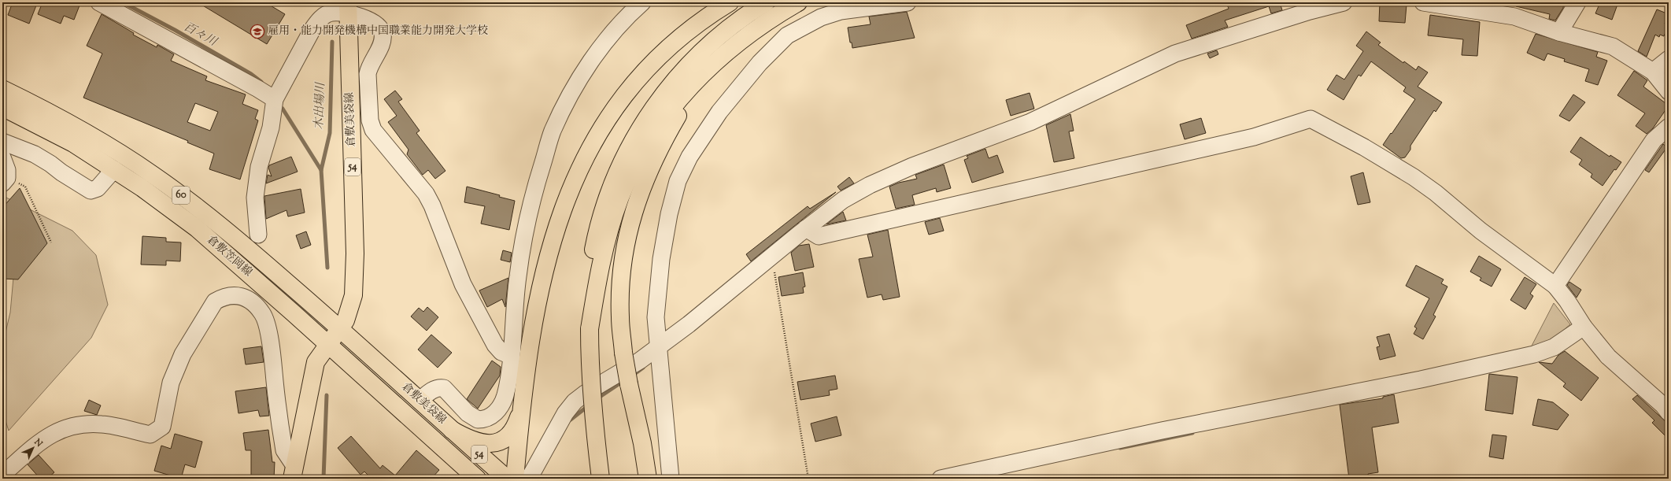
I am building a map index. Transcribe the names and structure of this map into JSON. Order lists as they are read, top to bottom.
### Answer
{
  "streets": {
    "main road": [
      "倉敷美袋線",
      "54",
      "60",
      "倉敷笠岡線"
    ]
  },
  "crossings": [
    ["倉敷美袋線", "倉敷笠岡線"]
  ],
  "water": ["百々川", "木出場川"],
  "places": {
    "school or university": ["雇用・能力開発機構中国職業能力開発大学校"]
  },
  "north": "top right"
}
